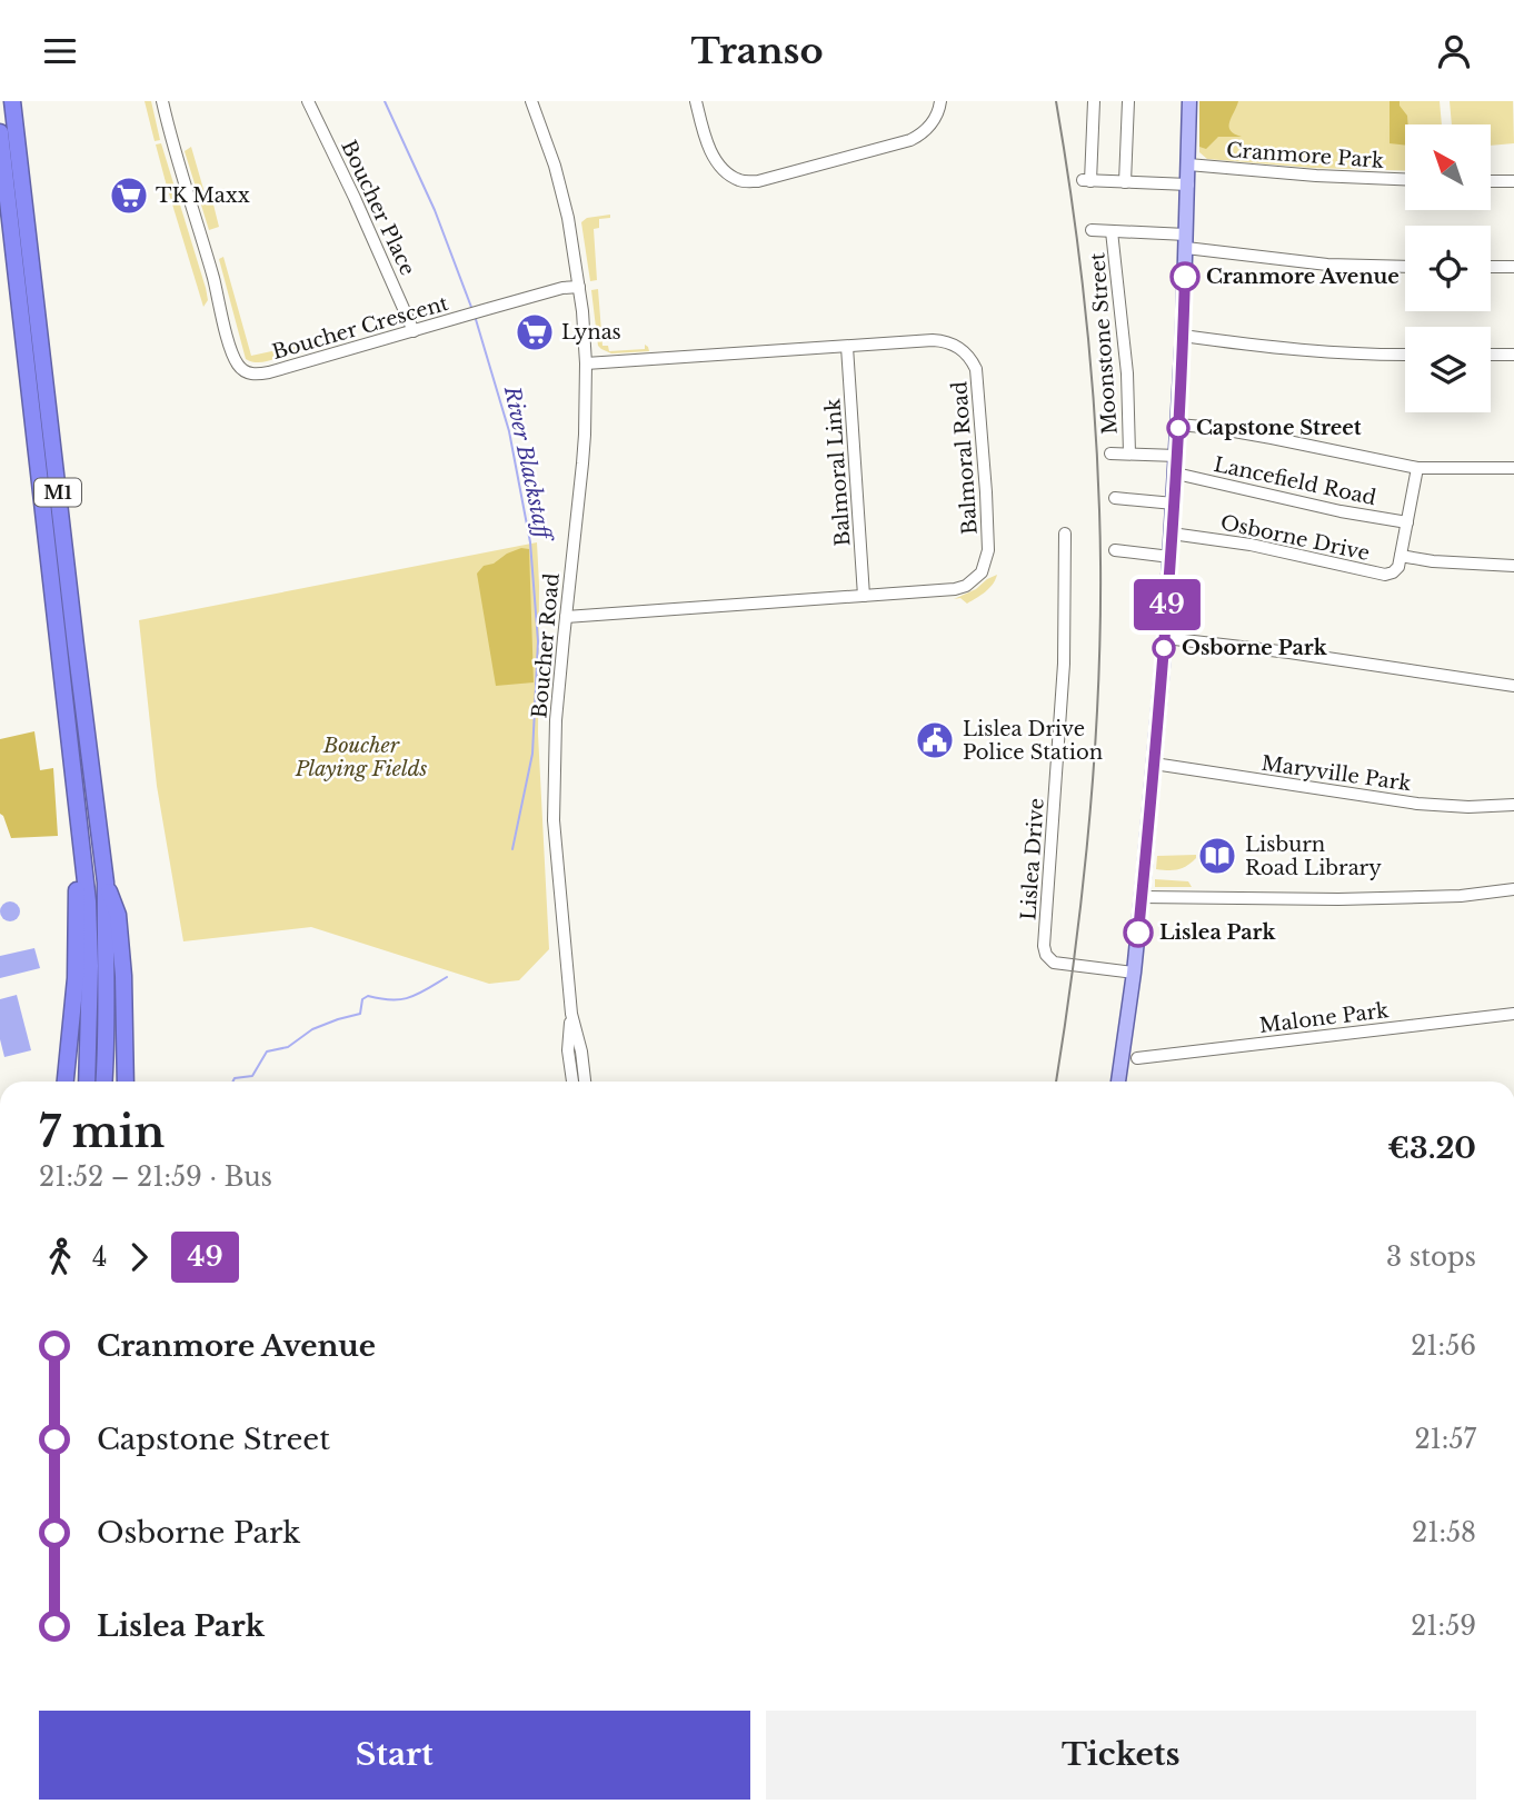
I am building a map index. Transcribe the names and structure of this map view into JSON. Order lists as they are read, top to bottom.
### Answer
{
  "streets": {
    "highway": ["M1"],
    "street": [
      "Cranmore Park",
      "Boucher Place",
      "Boucher Crescent",
      "Moonstone Street",
      "Balmoral Road",
      "Balmoral Link",
      "Lancefield Road",
      "Osborne Drive",
      "Boucher Road",
      "Maryville Park",
      "Lislea Drive",
      "Malone Park"
    ]
  },
  "crossings": [
    ["Boucher Place", "Boucher Crescent"],
    ["Boucher Crescent", "Boucher Road"],
    ["Balmoral Road", "Balmoral Link"],
    ["Balmoral Road", "Boucher Road"]
  ],
  "water": ["River Blackstaff"],
  "parks": ["Boucher Playing Fields"],
  "places": {
    "supermarket": ["TK Maxx", "Lynas"],
    "other": [
      "Cranmore Avenue",
      "Capstone Street",
      "Osborne Park",
      "Lislea Park"
    ],
    "public building": ["Lislea Drive Police Station"],
    "library": ["Lisburn Road Library"]
  },
  "lines": ["bus line 49"],
  "north": "top left",
  "page": {
    "header": "Transo",
    "on_map": "49",
    "heading": ["7 min", "21:52 – 21:59 · Bus", "€3.20"],
    "legs": ["4", "49", "3 stops"],
    "list": [
      {
        "name": "Cranmore Avenue",
        "value": "21:56"
      },
      {
        "name": "Capstone Street",
        "value": "21:57"
      },
      {
        "name": "Osborne Park",
        "value": "21:58"
      },
      {
        "name": "Lislea Park",
        "value": "21:59"
      }
    ],
    "buttons": ["Start", "Tickets"]
  }
}
